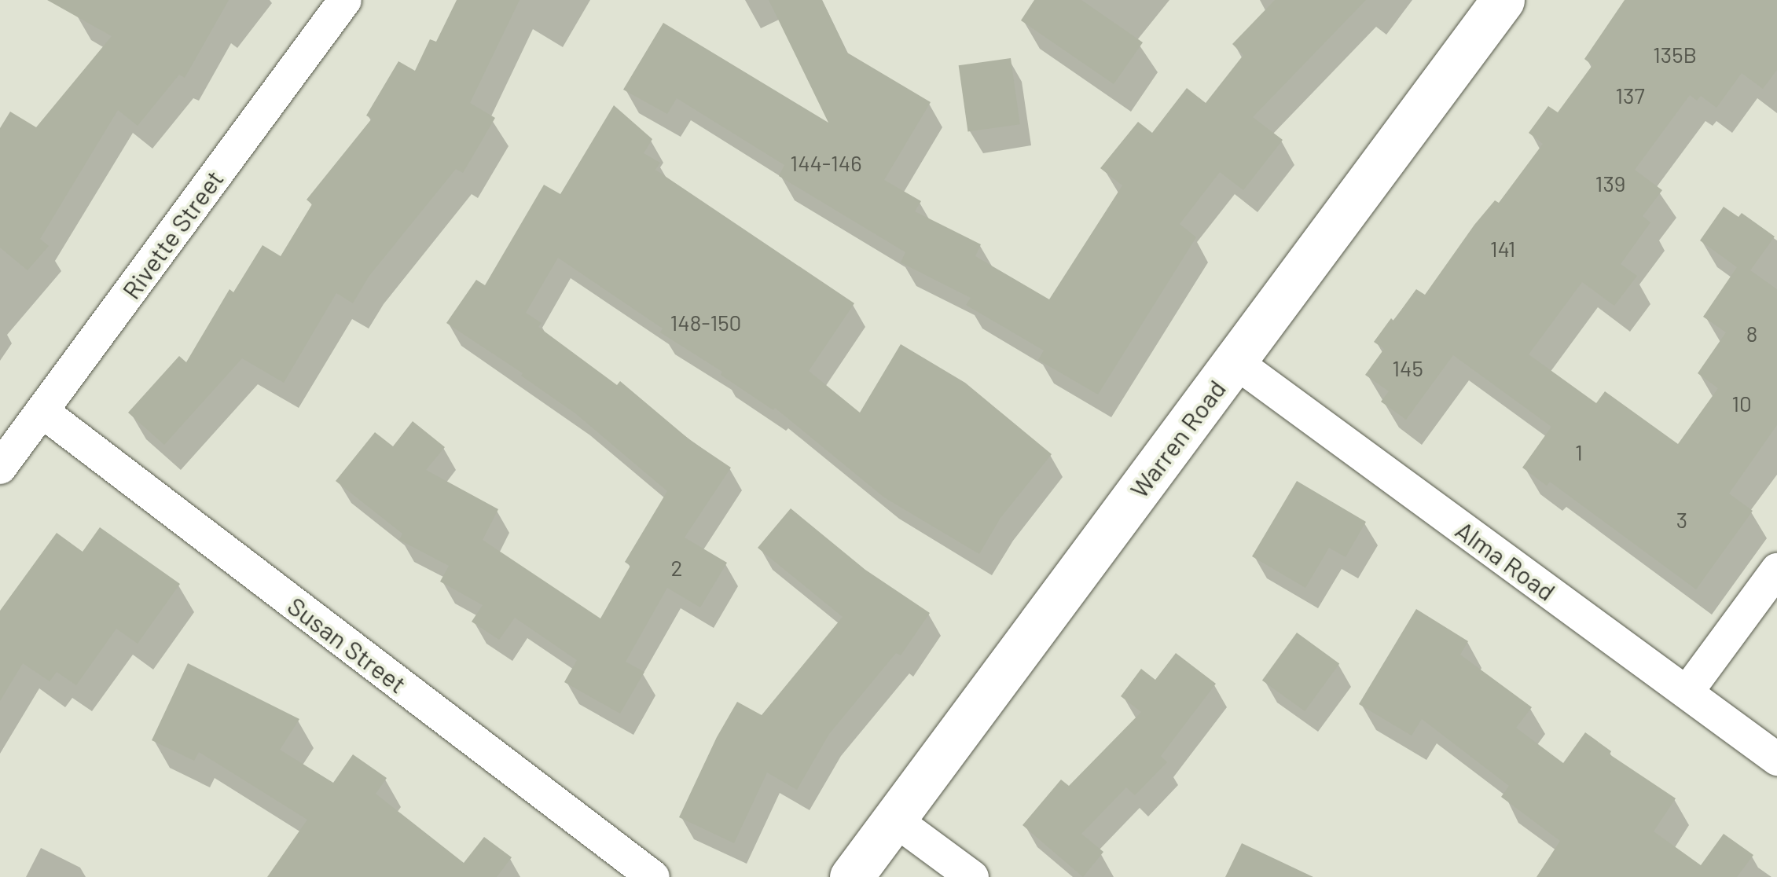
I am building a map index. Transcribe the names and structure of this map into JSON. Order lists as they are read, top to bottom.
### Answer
{
  "streets": {
    "street": [
      "Rivette Street",
      "Warren Road",
      "Alma Road",
      "Susan Street"
    ]
  },
  "crossings": [
    ["Rivette Street", "Susan Street"],
    ["Warren Road", "Alma Road"]
  ],
  "house_numbers": [
    "135B",
    "137",
    "144-146",
    "139",
    "141",
    "148-150",
    "8",
    "145",
    "10",
    "1",
    "3",
    "2"
  ]
}
